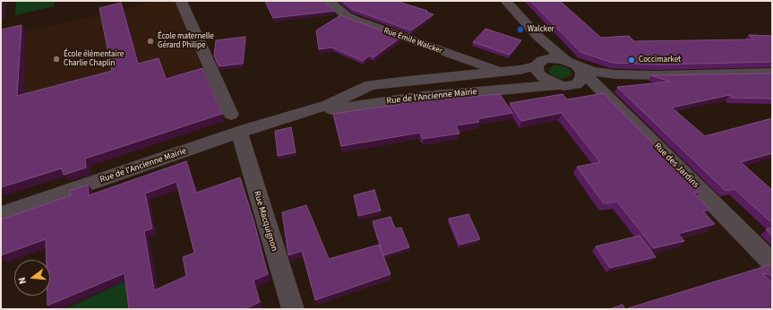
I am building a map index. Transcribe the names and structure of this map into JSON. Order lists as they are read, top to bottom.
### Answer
{
  "streets": {
    "street": [
      "Rue Émile Walcker",
      "Rue de l'Ancienne Mairie",
      "Rue des Jardins",
      "Rue Macquignon"
    ]
  },
  "crossings": [
    ["Rue Émile Walcker", "Rue de l'Ancienne Mairie"],
    ["Rue de l'Ancienne Mairie", "Rue des Jardins"],
    ["Rue de l'Ancienne Mairie", "Rue Macquignon"]
  ],
  "places": [
    "Walcker",
    "École maternelle Gérard Philipe",
    "École élémentaire Charlie Chaplin",
    "Coccimarket"
  ],
  "north": "left"
}
